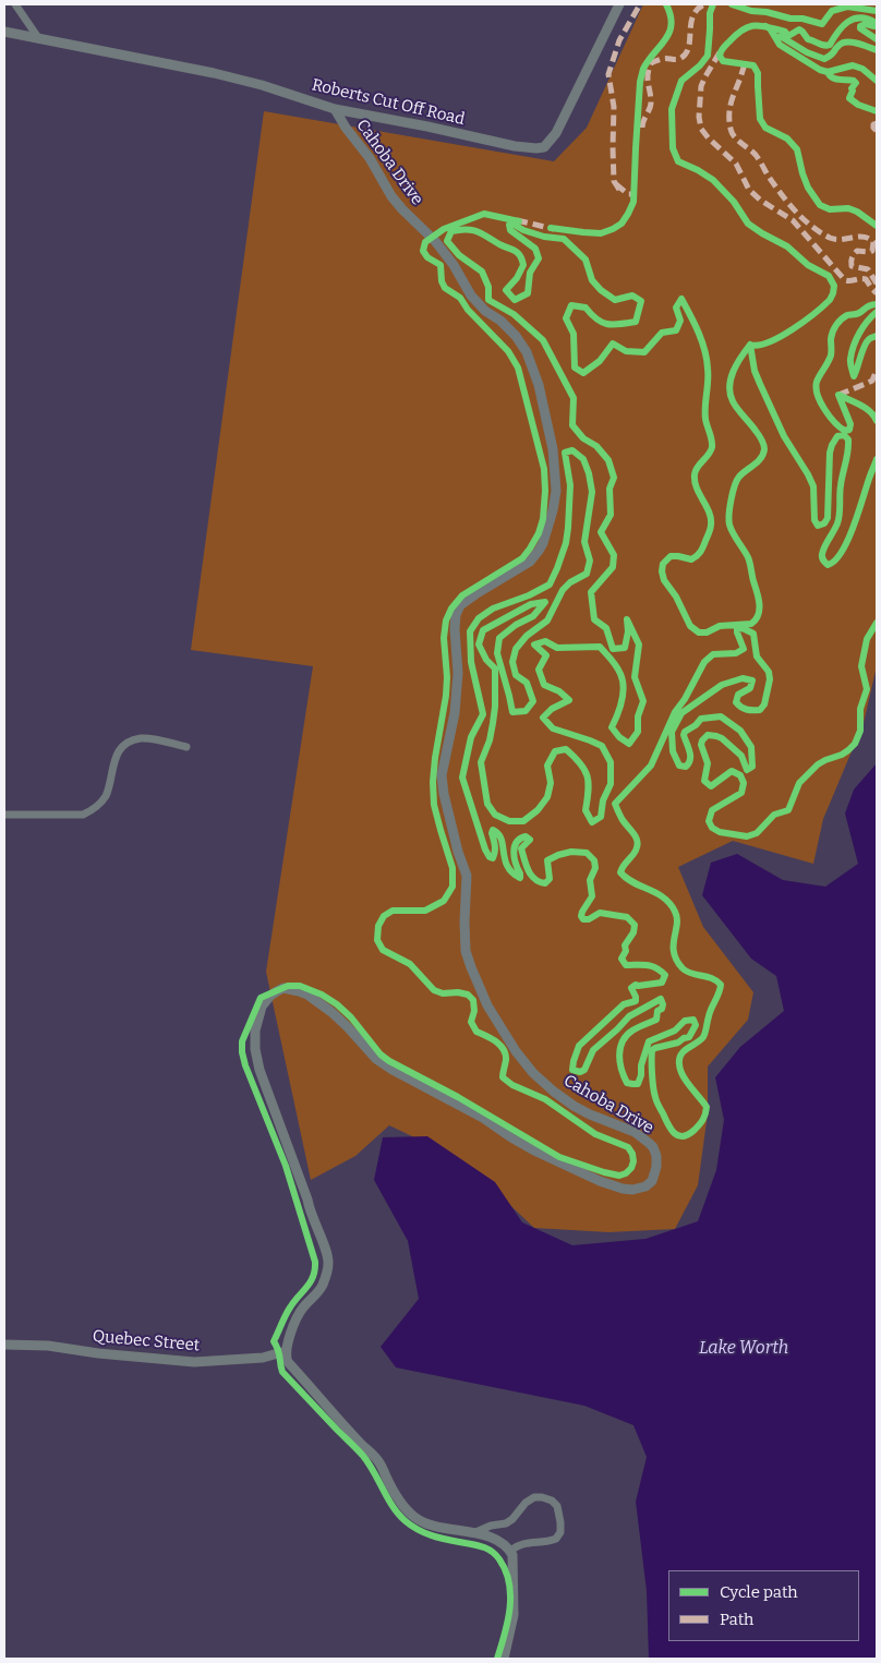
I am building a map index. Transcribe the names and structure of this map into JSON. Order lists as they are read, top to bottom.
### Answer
{
  "streets": {
    "street": ["Roberts Cut Off Road", "Cahoba Drive", "Quebec Street"]
  },
  "crossings": [
    ["Roberts Cut Off Road", "Cahoba Drive"],
    ["Cahoba Drive", "Quebec Street"]
  ],
  "water": ["Lake Worth"],
  "legend": ["Cycle path", "Path"]
}
